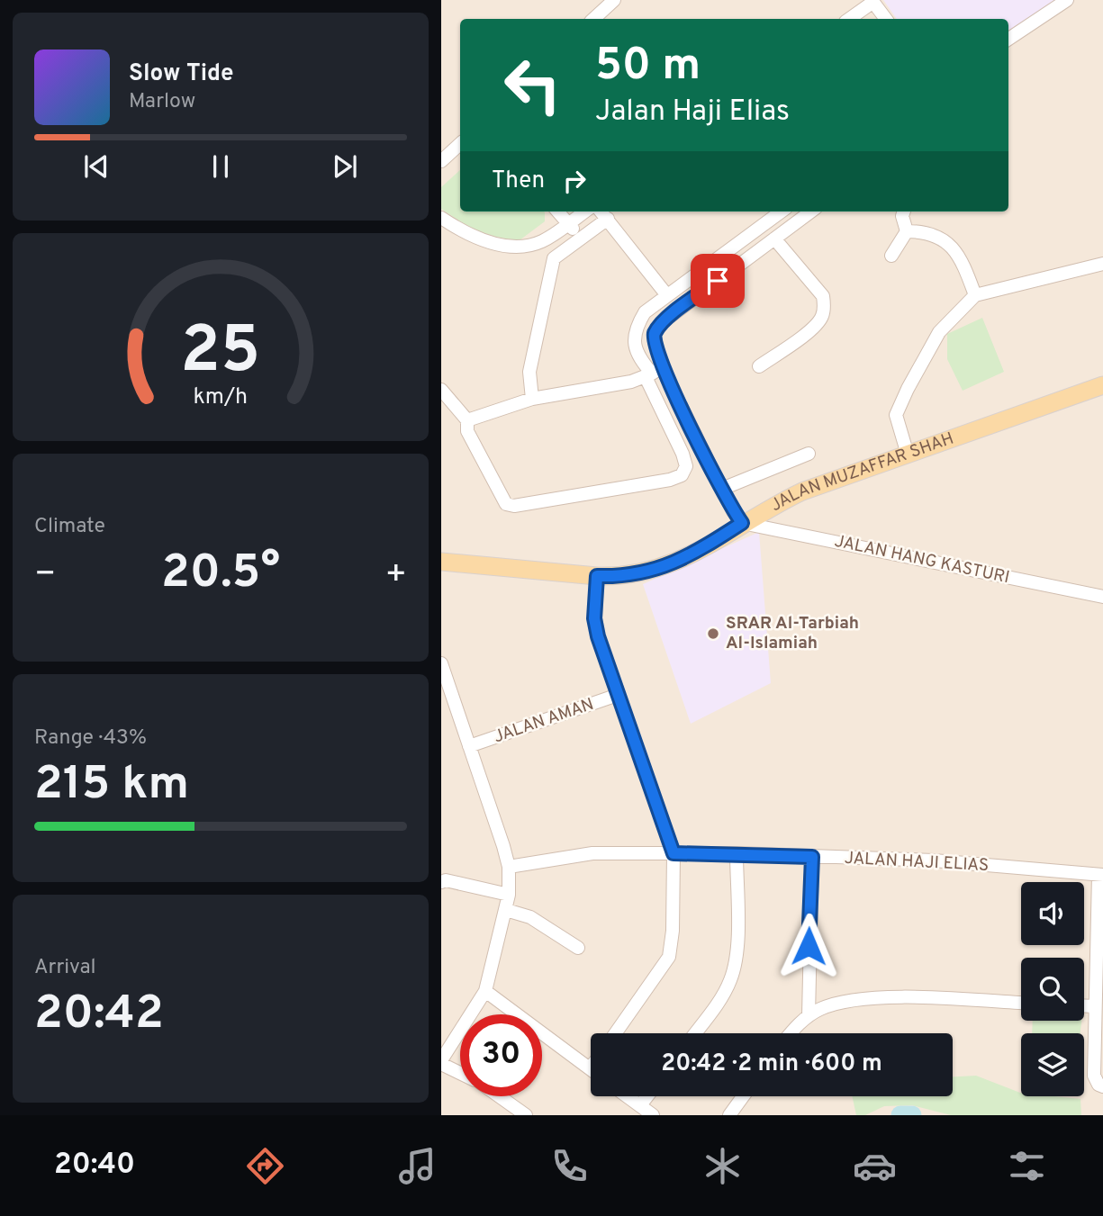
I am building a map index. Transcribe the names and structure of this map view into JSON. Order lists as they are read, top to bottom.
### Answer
{
  "streets": {
    "main road": ["JALAN MUZAFFAR SHAH"],
    "street": ["JALAN HANG KASTURI", "JALAN AMAN", "JALAN HAJI ELIAS"]
  },
  "crossings": [
    ["JALAN MUZAFFAR SHAH", "JALAN HANG KASTURI"],
    ["JALAN MUZAFFAR SHAH", "JALAN AMAN"],
    ["JALAN AMAN", "JALAN HAJI ELIAS"]
  ],
  "places": ["SRAR Al-Tarbiah Al-Islamiah"],
  "page": {
    "turn": ["50 m", "Jalan Haji Elias"],
    "song": ["Slow Tide", "Marlow"],
    "then": "Then",
    "tile": [
      "Climate",
      ["Range · 43%", "215 km"],
      ["Arrival", "20:42"]
    ],
    "heat": ["−", "20.5°", "+"],
    "limit": "30",
    "trip": "20:42 · 2 min · 600 m",
    "tabs": "20:40",
    "gauge": ["25", "km/h"]
  }
}
